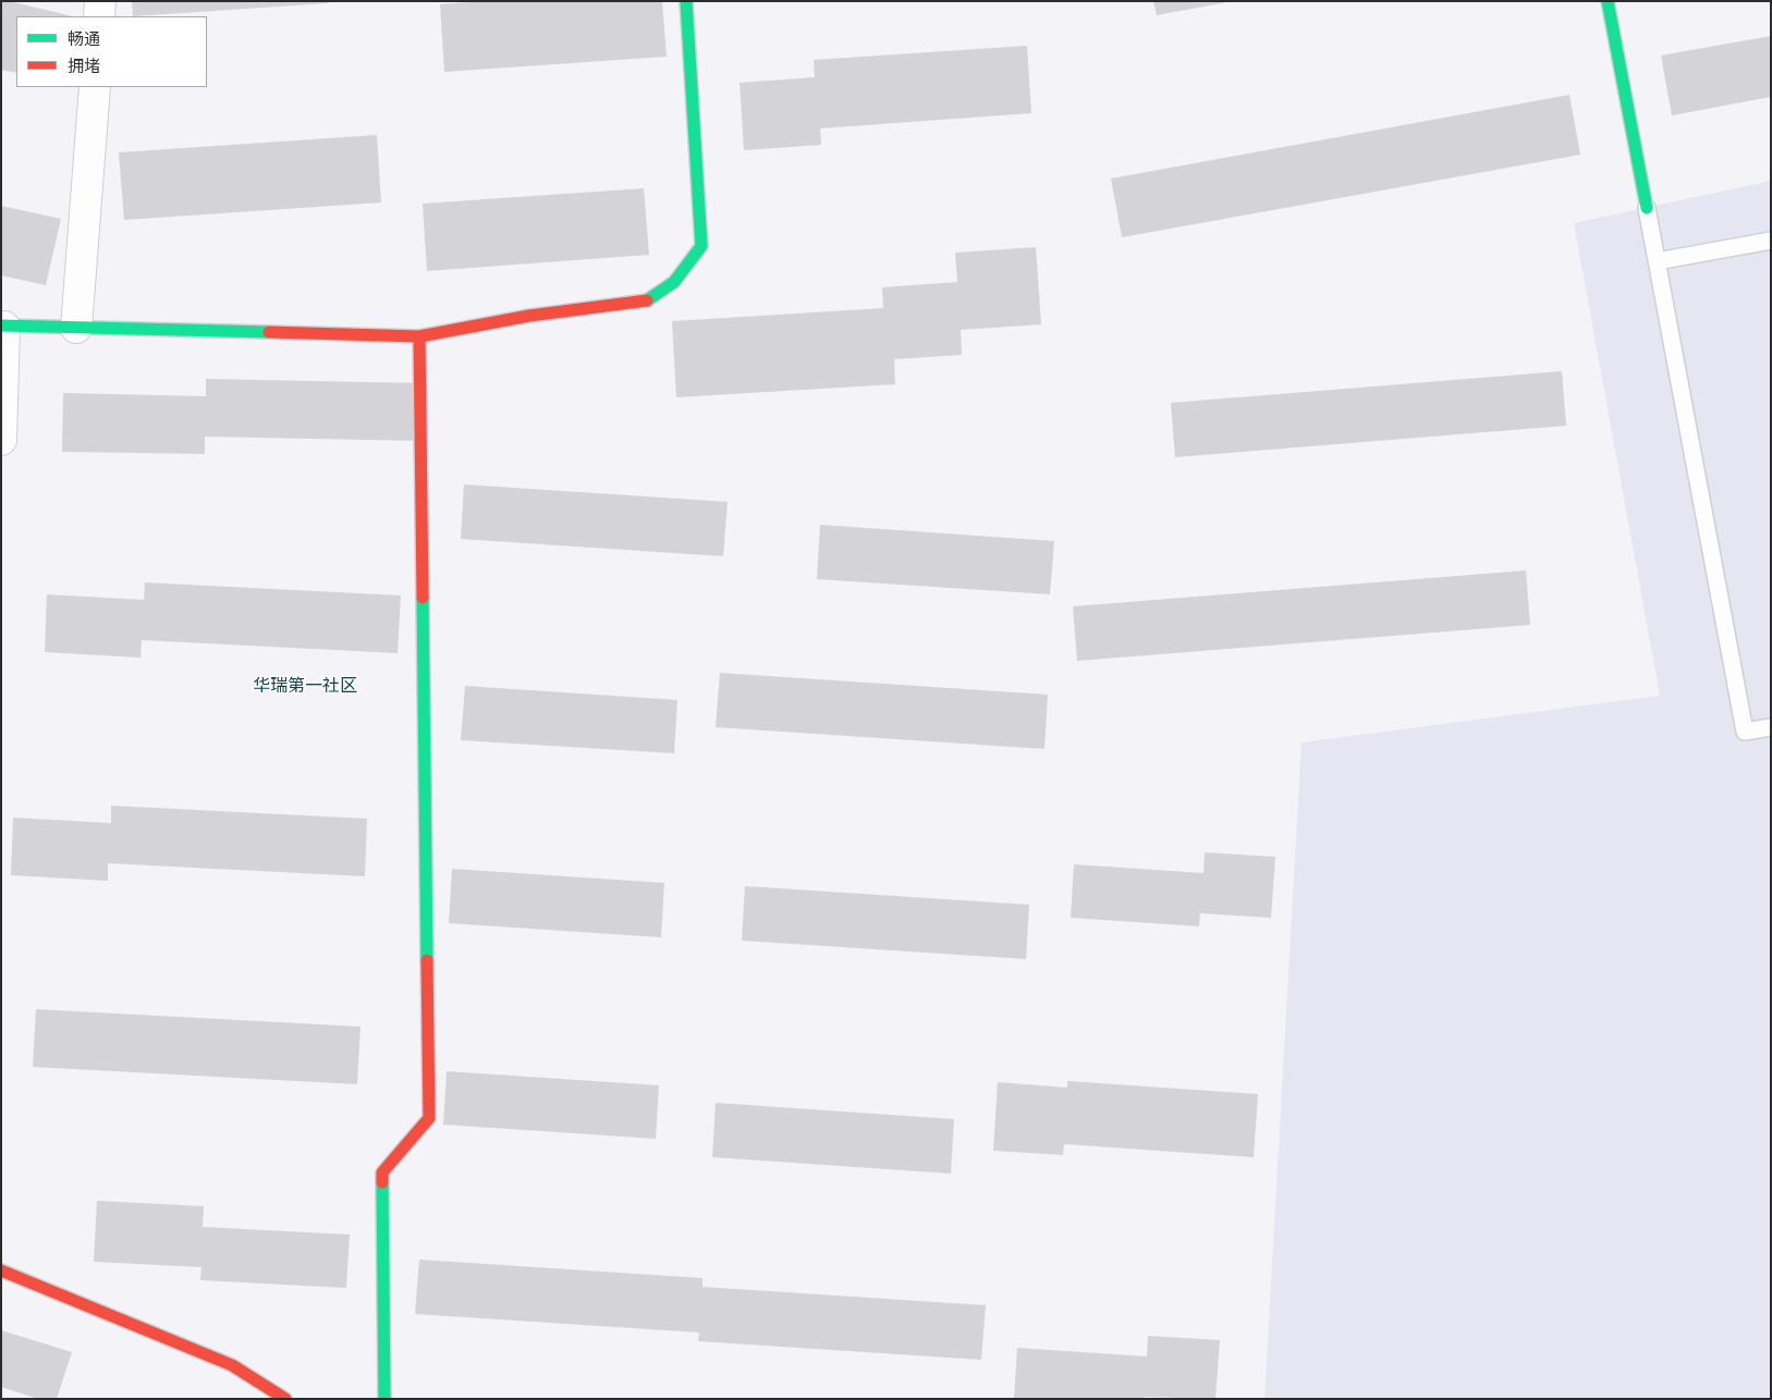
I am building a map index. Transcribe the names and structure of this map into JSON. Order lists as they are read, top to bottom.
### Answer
{
  "districts": ["华瑞第一社区"],
  "legend": ["畅通", "拥堵"]
}
